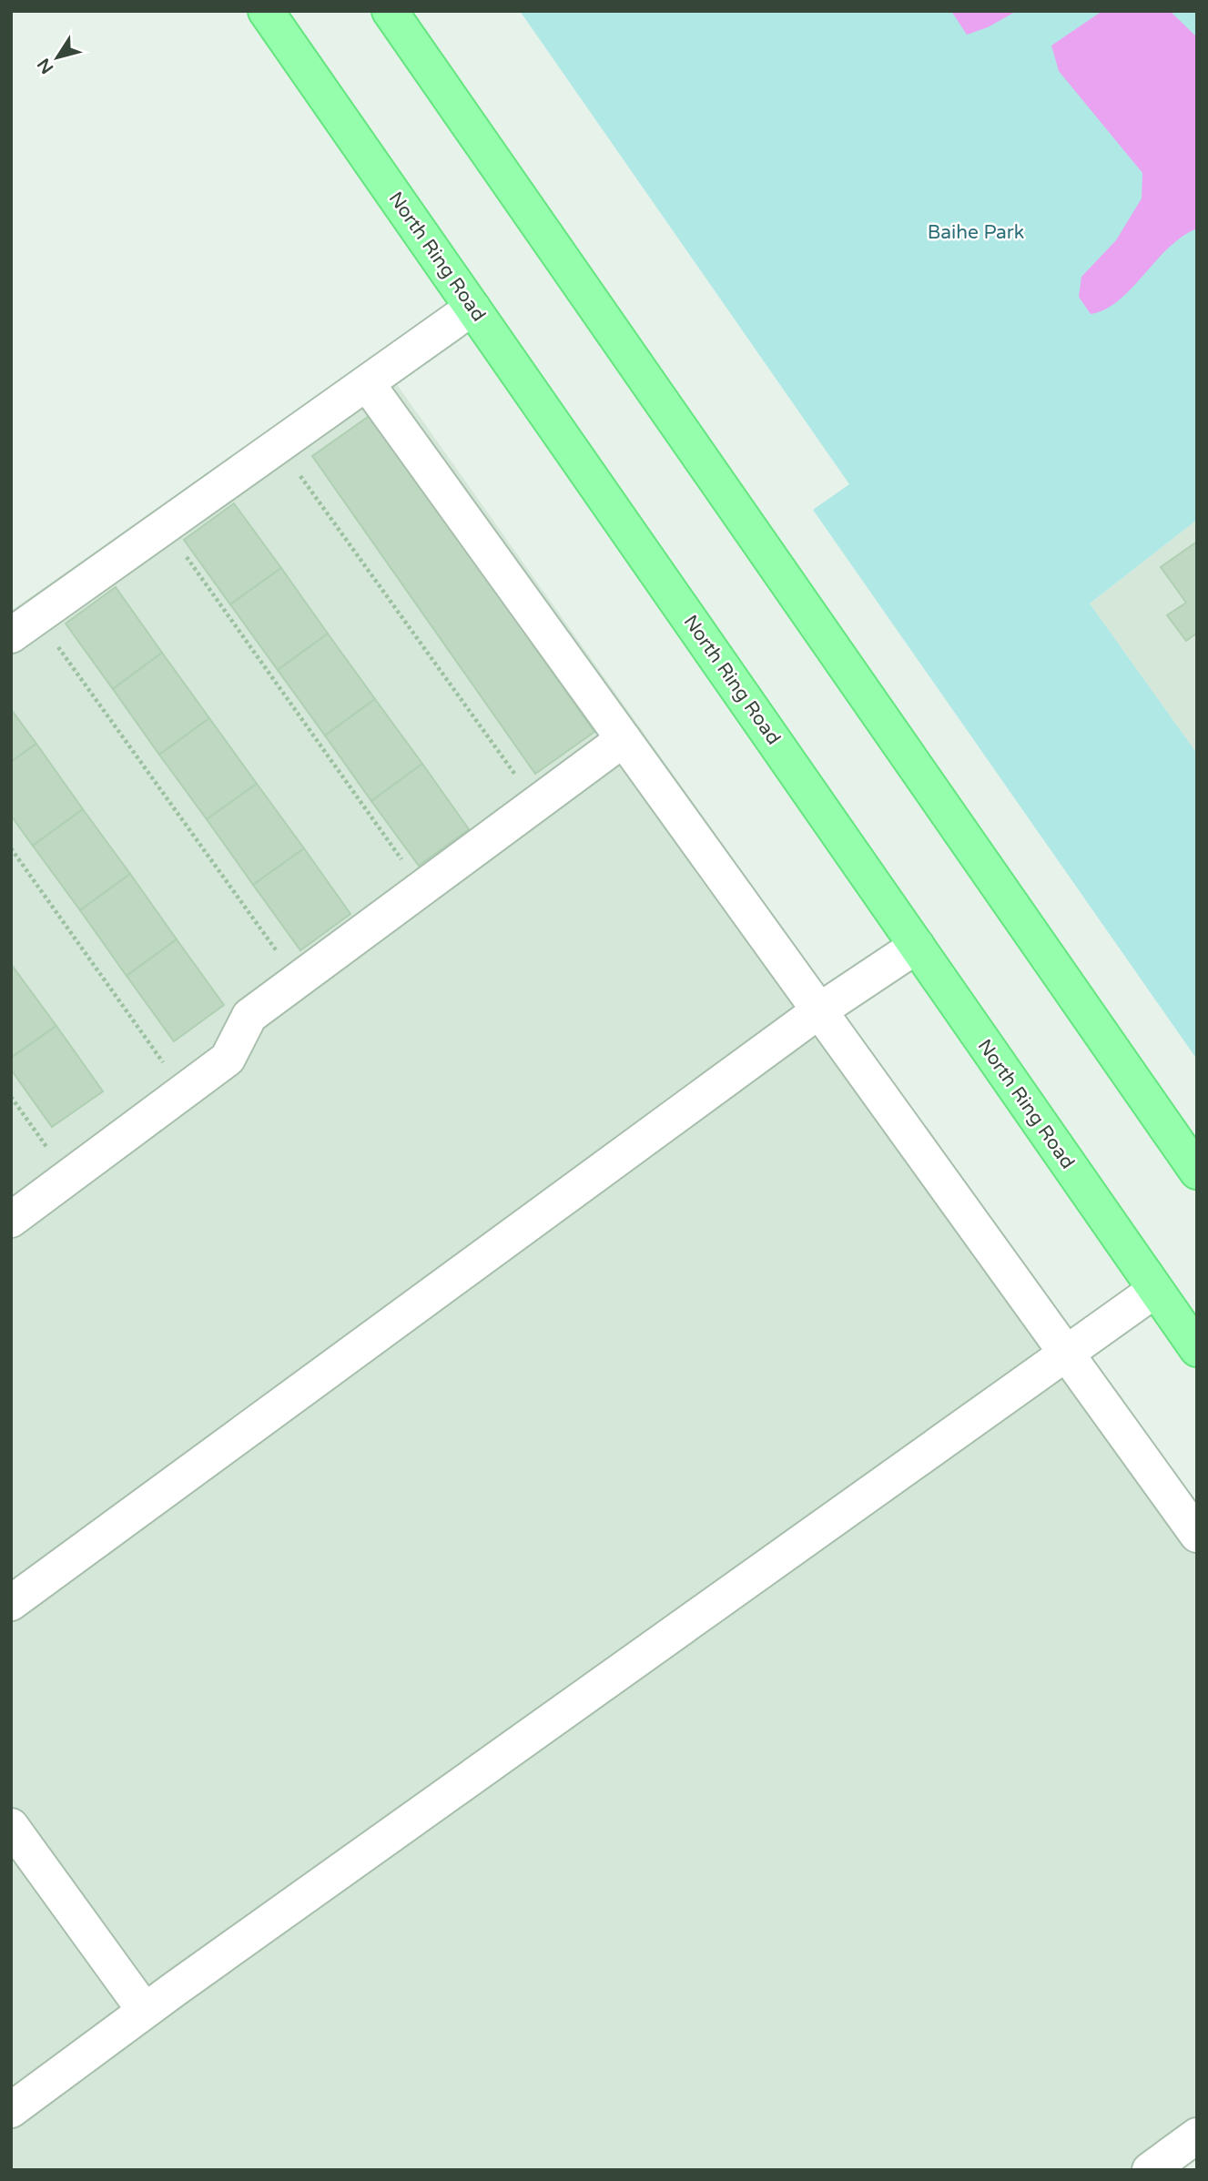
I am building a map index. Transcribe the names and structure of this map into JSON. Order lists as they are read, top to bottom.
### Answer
{
  "streets": {
    "main road": ["North Ring Road"]
  },
  "parks": ["Baihe Park"],
  "north": "bottom left"
}
